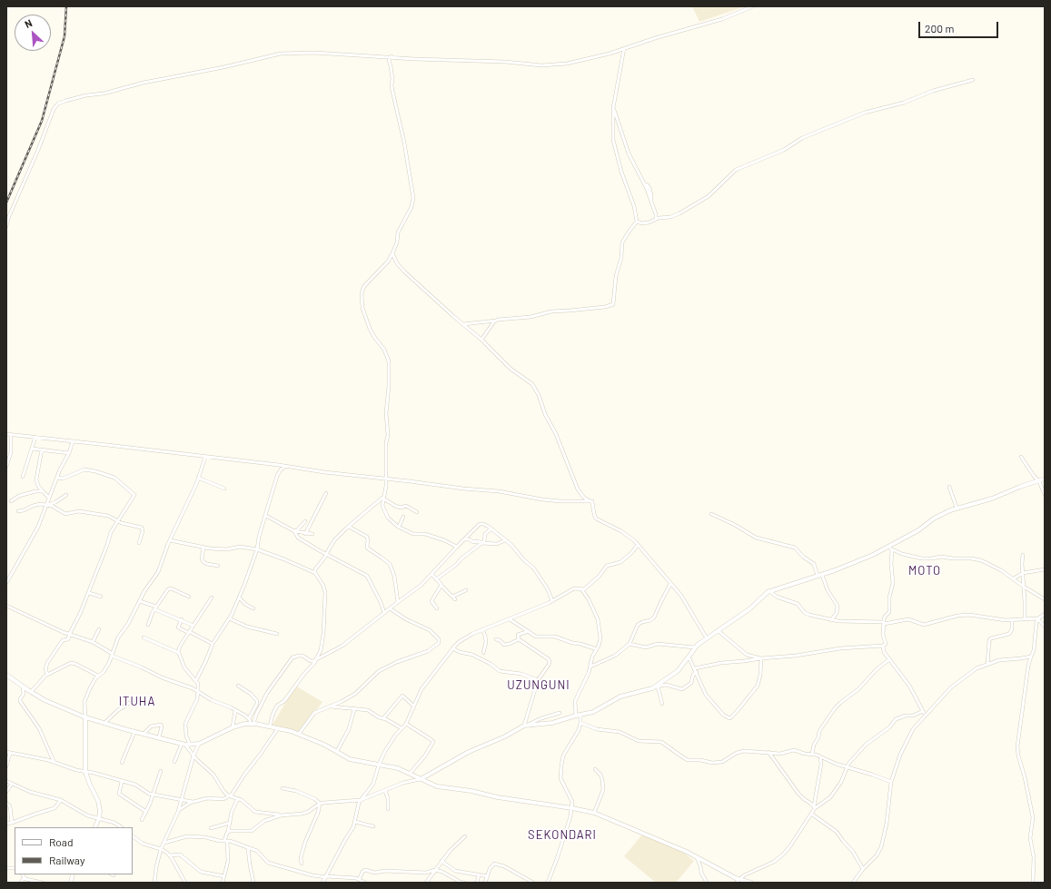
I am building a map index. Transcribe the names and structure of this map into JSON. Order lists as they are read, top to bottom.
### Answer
{
  "districts": [
    "MOTO",
    "UZUNGUNI",
    "ITUHA",
    "SEKONDARI"
  ],
  "legend": ["Road", "Railway"],
  "scale_bar": "200 m",
  "north": "top left"
}
